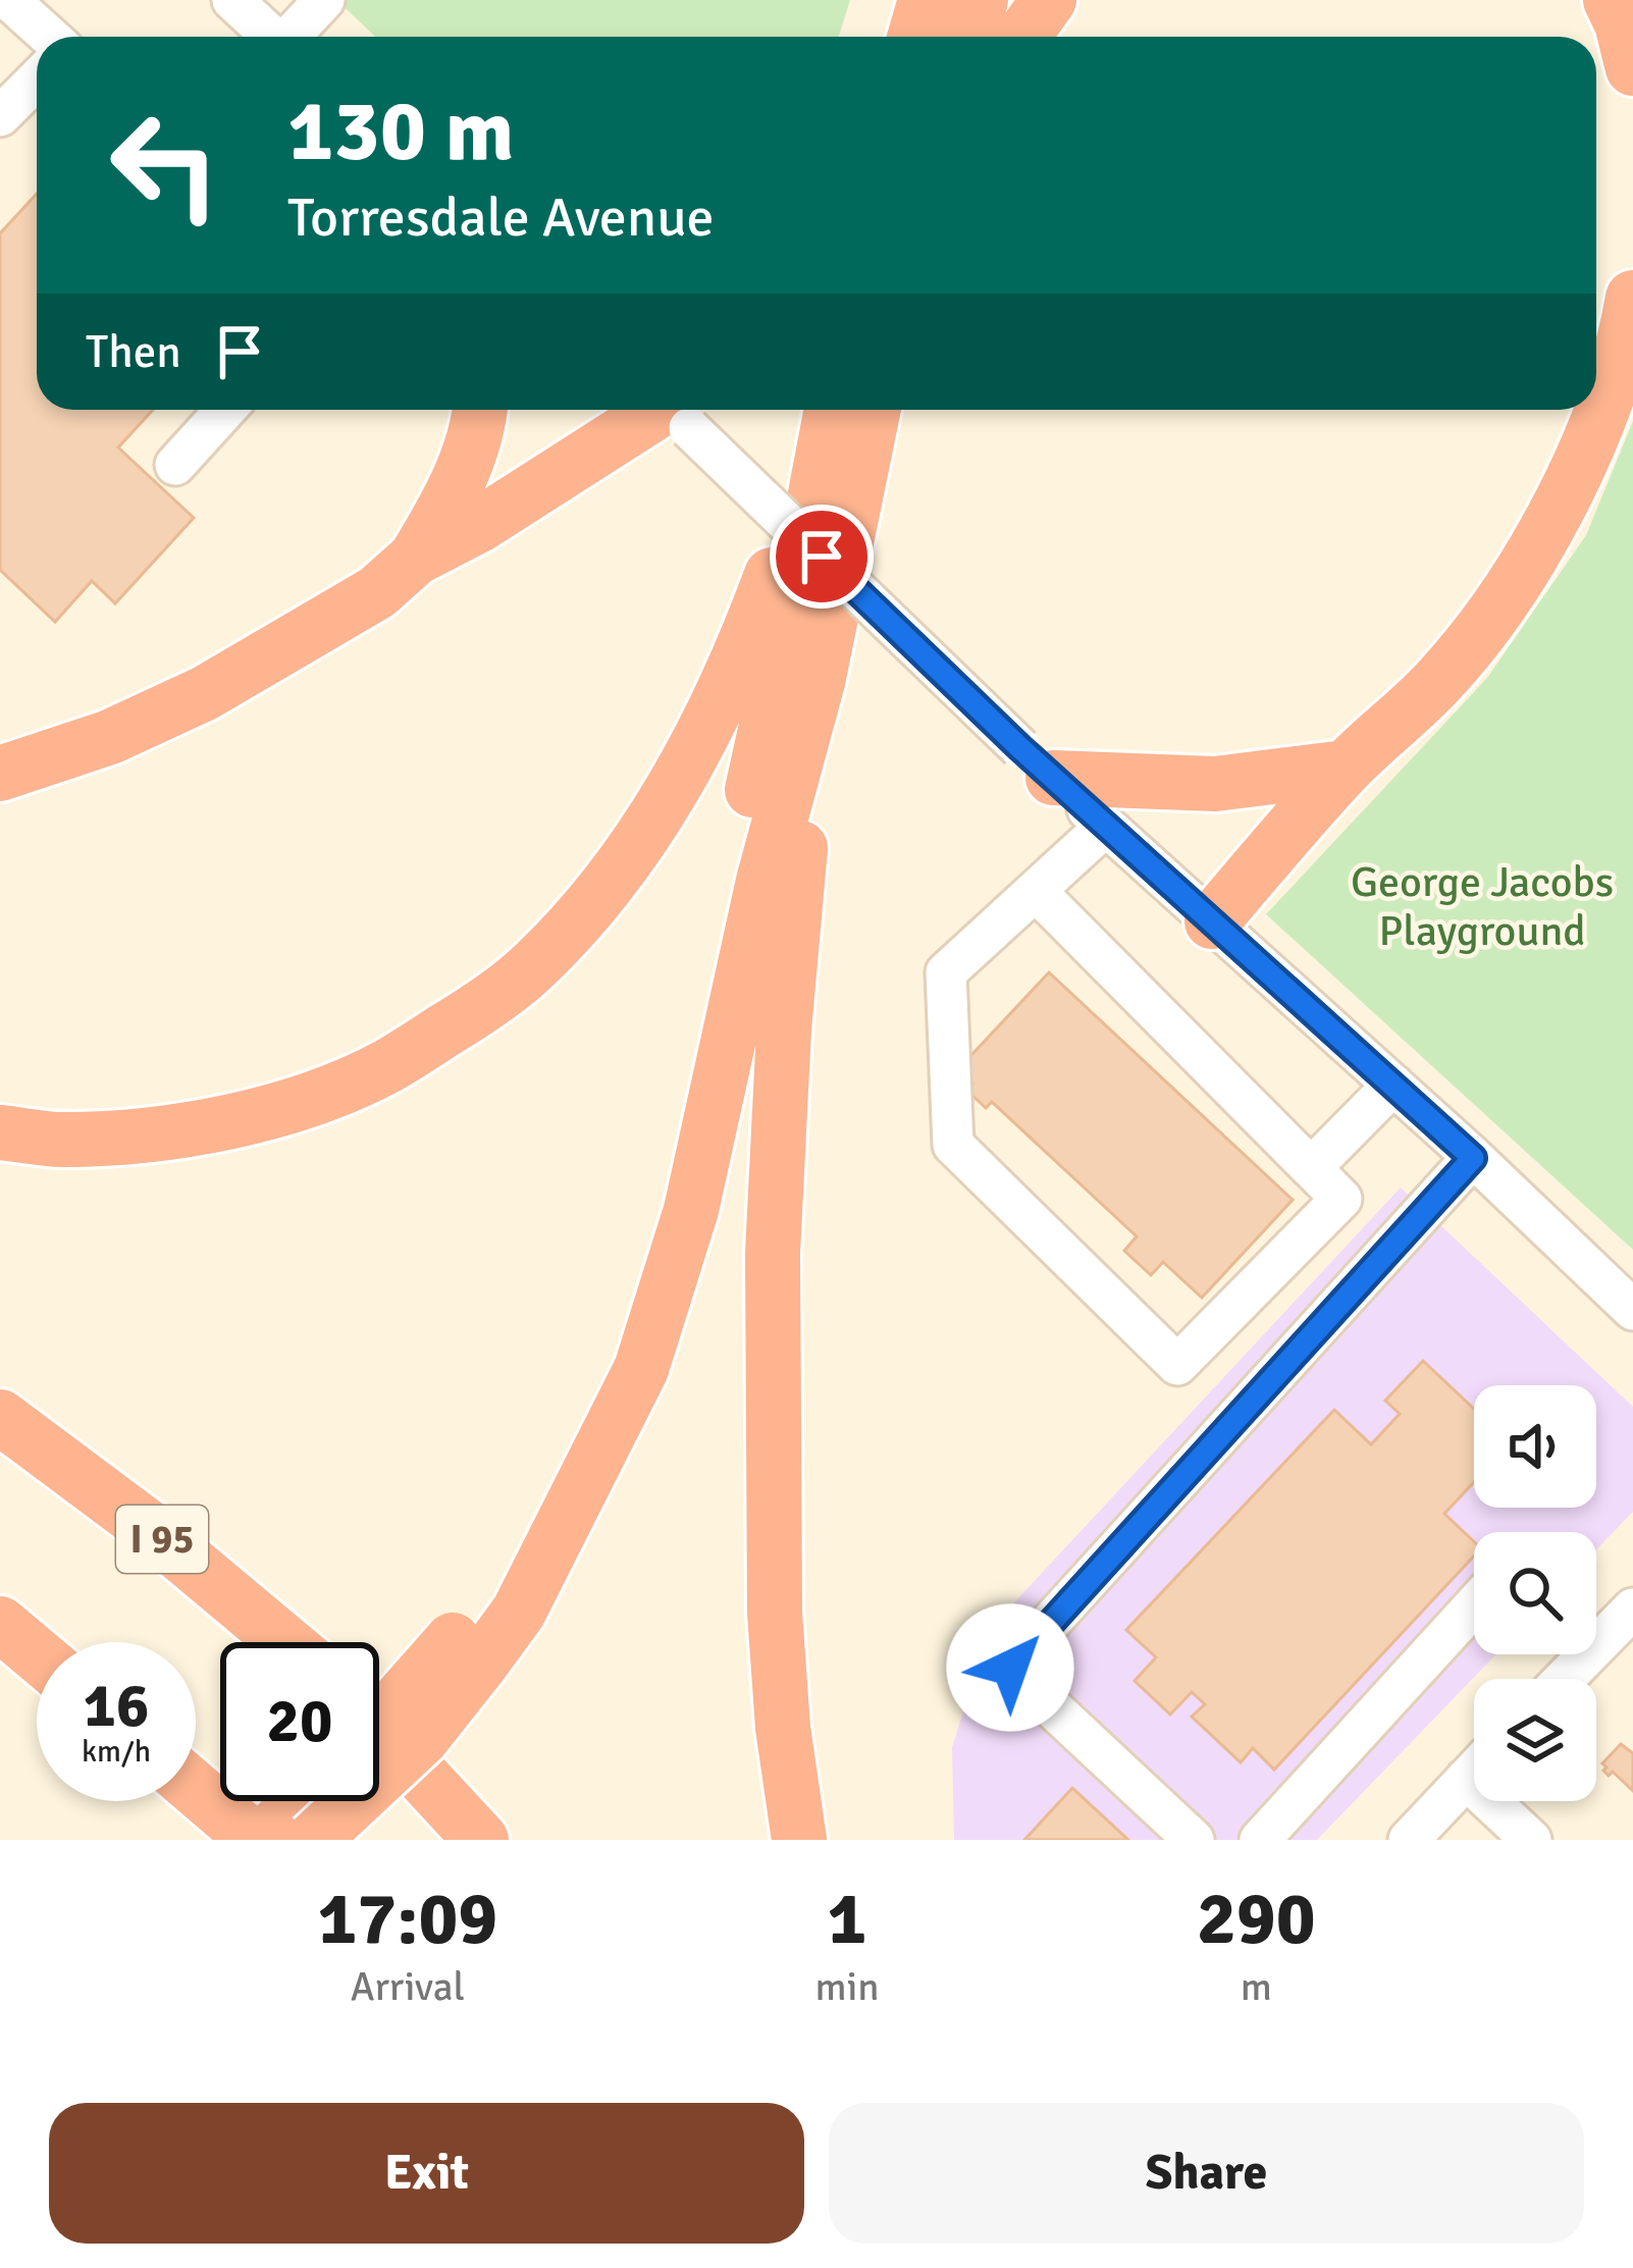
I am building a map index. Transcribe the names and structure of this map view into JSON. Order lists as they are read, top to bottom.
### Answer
{
  "streets": {
    "highway": ["I 95"]
  },
  "parks": ["George Jacobs Playground"],
  "page": {
    "turn": ["130 m", "Torresdale Avenue"],
    "then": "Then",
    "speed": "16 km/h",
    "limit": "20",
    "eta": [
      "17:09",
      "Arrival",
      "1",
      "min",
      "290",
      "m"
    ],
    "buttons": ["Exit", "Share"]
  }
}
